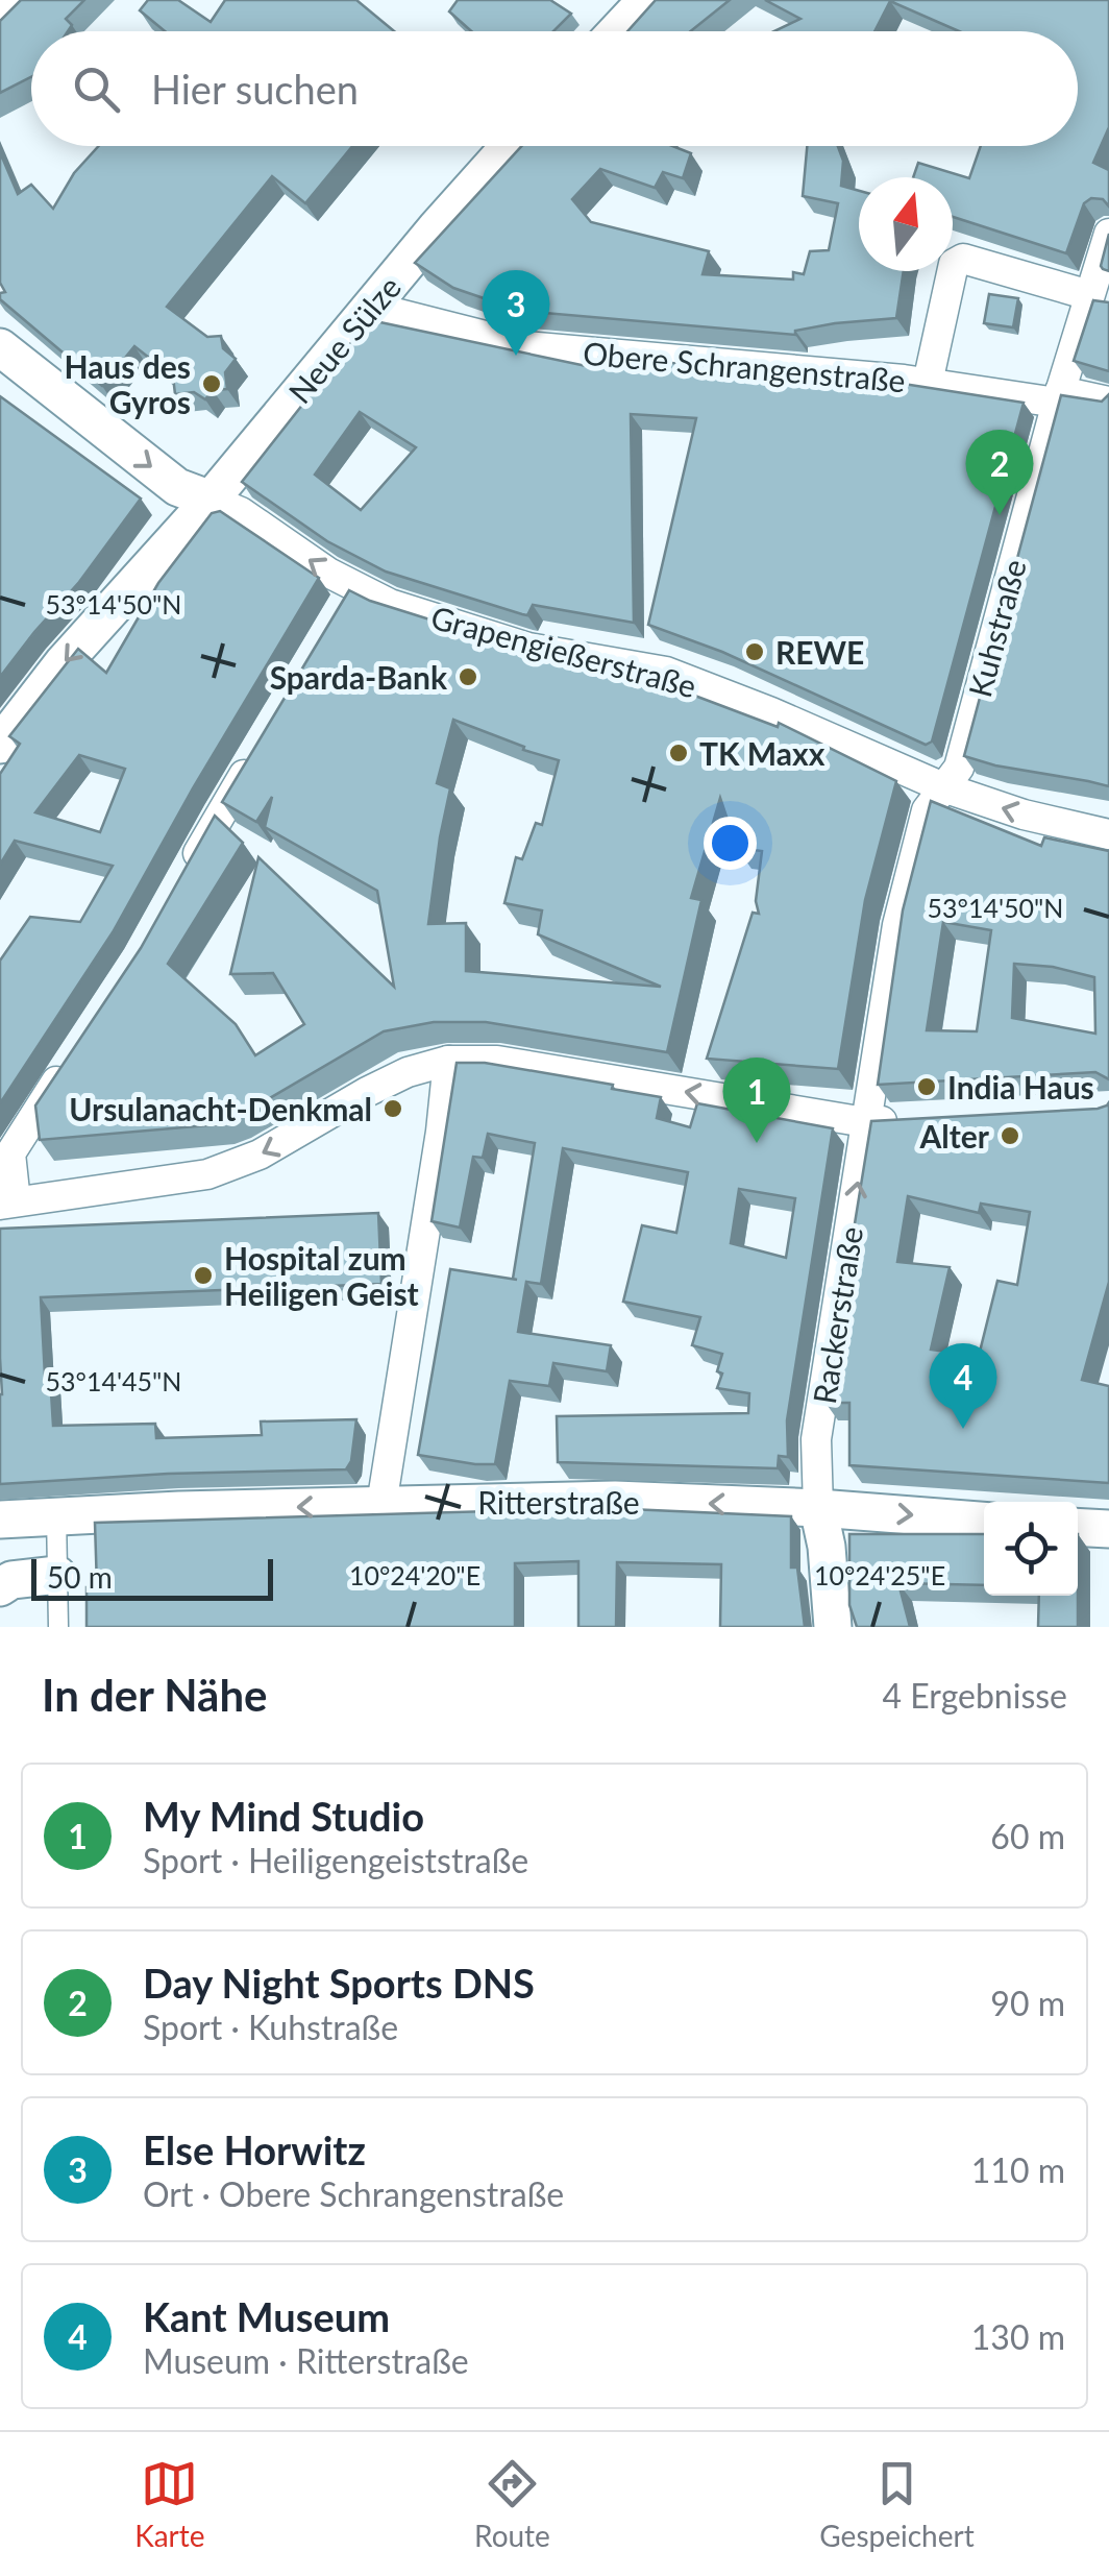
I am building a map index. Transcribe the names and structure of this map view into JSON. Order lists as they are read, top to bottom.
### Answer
{
  "streets": {
    "street": [
      "Neue Sülze",
      "Obere Schrangenstraße",
      "Kuhstraße",
      "Grapengießerstraße",
      "Rackerstraße",
      "Ritterstraße"
    ]
  },
  "crossings": [
    ["Neue Sülze", "Obere Schrangenstraße"],
    ["Neue Sülze", "Grapengießerstraße"],
    ["Obere Schrangenstraße", "Kuhstraße"],
    ["Kuhstraße", "Grapengießerstraße"],
    ["Kuhstraße", "Rackerstraße"],
    ["Rackerstraße", "Ritterstraße"]
  ],
  "one_way": ["Grapengießerstraße", "Rackerstraße"],
  "places": [
    "Haus des Gyros",
    "REWE",
    "Sparda-Bank",
    "TK Maxx",
    "India Haus",
    "Ursulanacht-Denkmal",
    "Alter",
    "Hospital zum Heiligen Geist"
  ],
  "scale_bar": "50 m",
  "north": "top",
  "page": {
    "search": "Hier suchen",
    "pins": [
      "3",
      "2",
      "1",
      "4"
    ],
    "scale": "50 m",
    "heading": ["In der Nähe", "4 Ergebnisse"],
    "list": [
      {
        "mark": "1",
        "name": "My Mind Studio",
        "note": "Sport · Heiligengeiststraße",
        "value": "60 m"
      },
      {
        "mark": "2",
        "name": "Day Night Sports DNS",
        "note": "Sport · Kuhstraße",
        "value": "90 m"
      },
      {
        "mark": "3",
        "name": "Else Horwitz",
        "note": "Ort · Obere Schrangenstraße",
        "value": "110 m"
      },
      {
        "mark": "4",
        "name": "Kant Museum",
        "note": "Museum · Ritterstraße",
        "value": "130 m"
      }
    ],
    "nav": ["Karte", "Route", "Gespeichert"]
  },
  "coordinates": [
    "53°14'50\"N",
    "53°14'45\"N",
    "10°24'20\"E",
    "10°24'25\"E"
  ]
}
